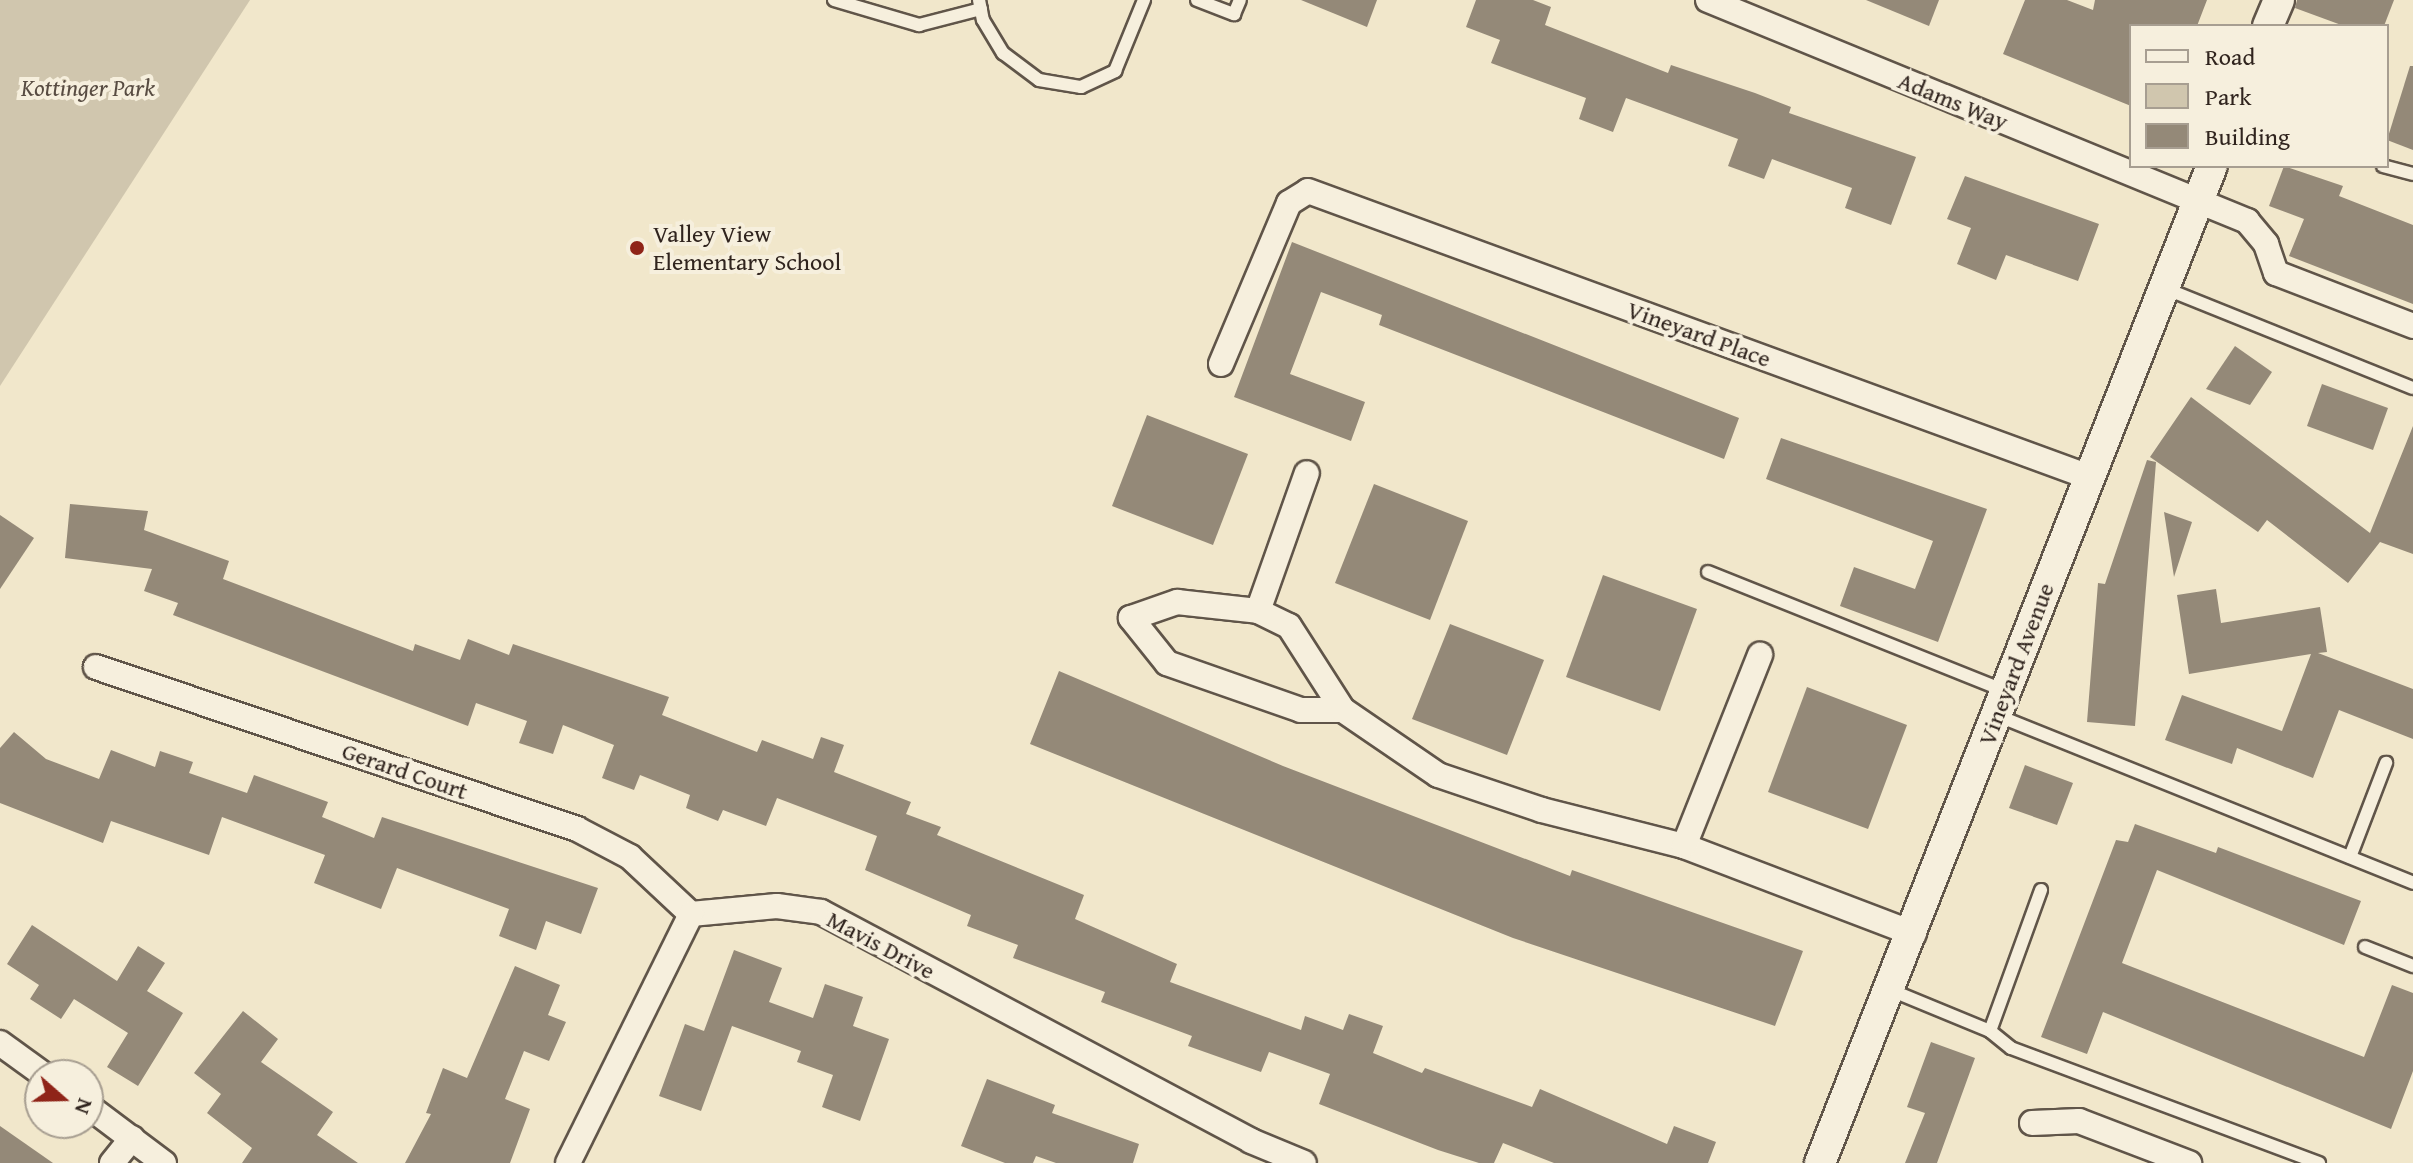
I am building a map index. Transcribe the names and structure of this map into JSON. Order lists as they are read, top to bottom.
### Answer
{
  "streets": {
    "street": [
      "Adams Way",
      "Vineyard Place",
      "Vineyard Avenue",
      "Gerard Court",
      "Mavis Drive"
    ]
  },
  "crossings": [
    ["Adams Way", "Vineyard Avenue"],
    ["Vineyard Place", "Vineyard Avenue"],
    ["Gerard Court", "Mavis Drive"]
  ],
  "parks": ["Kottinger Park"],
  "places": ["Valley View Elementary School"],
  "legend": ["Road", "Park", "Building"],
  "north": "right"
}
